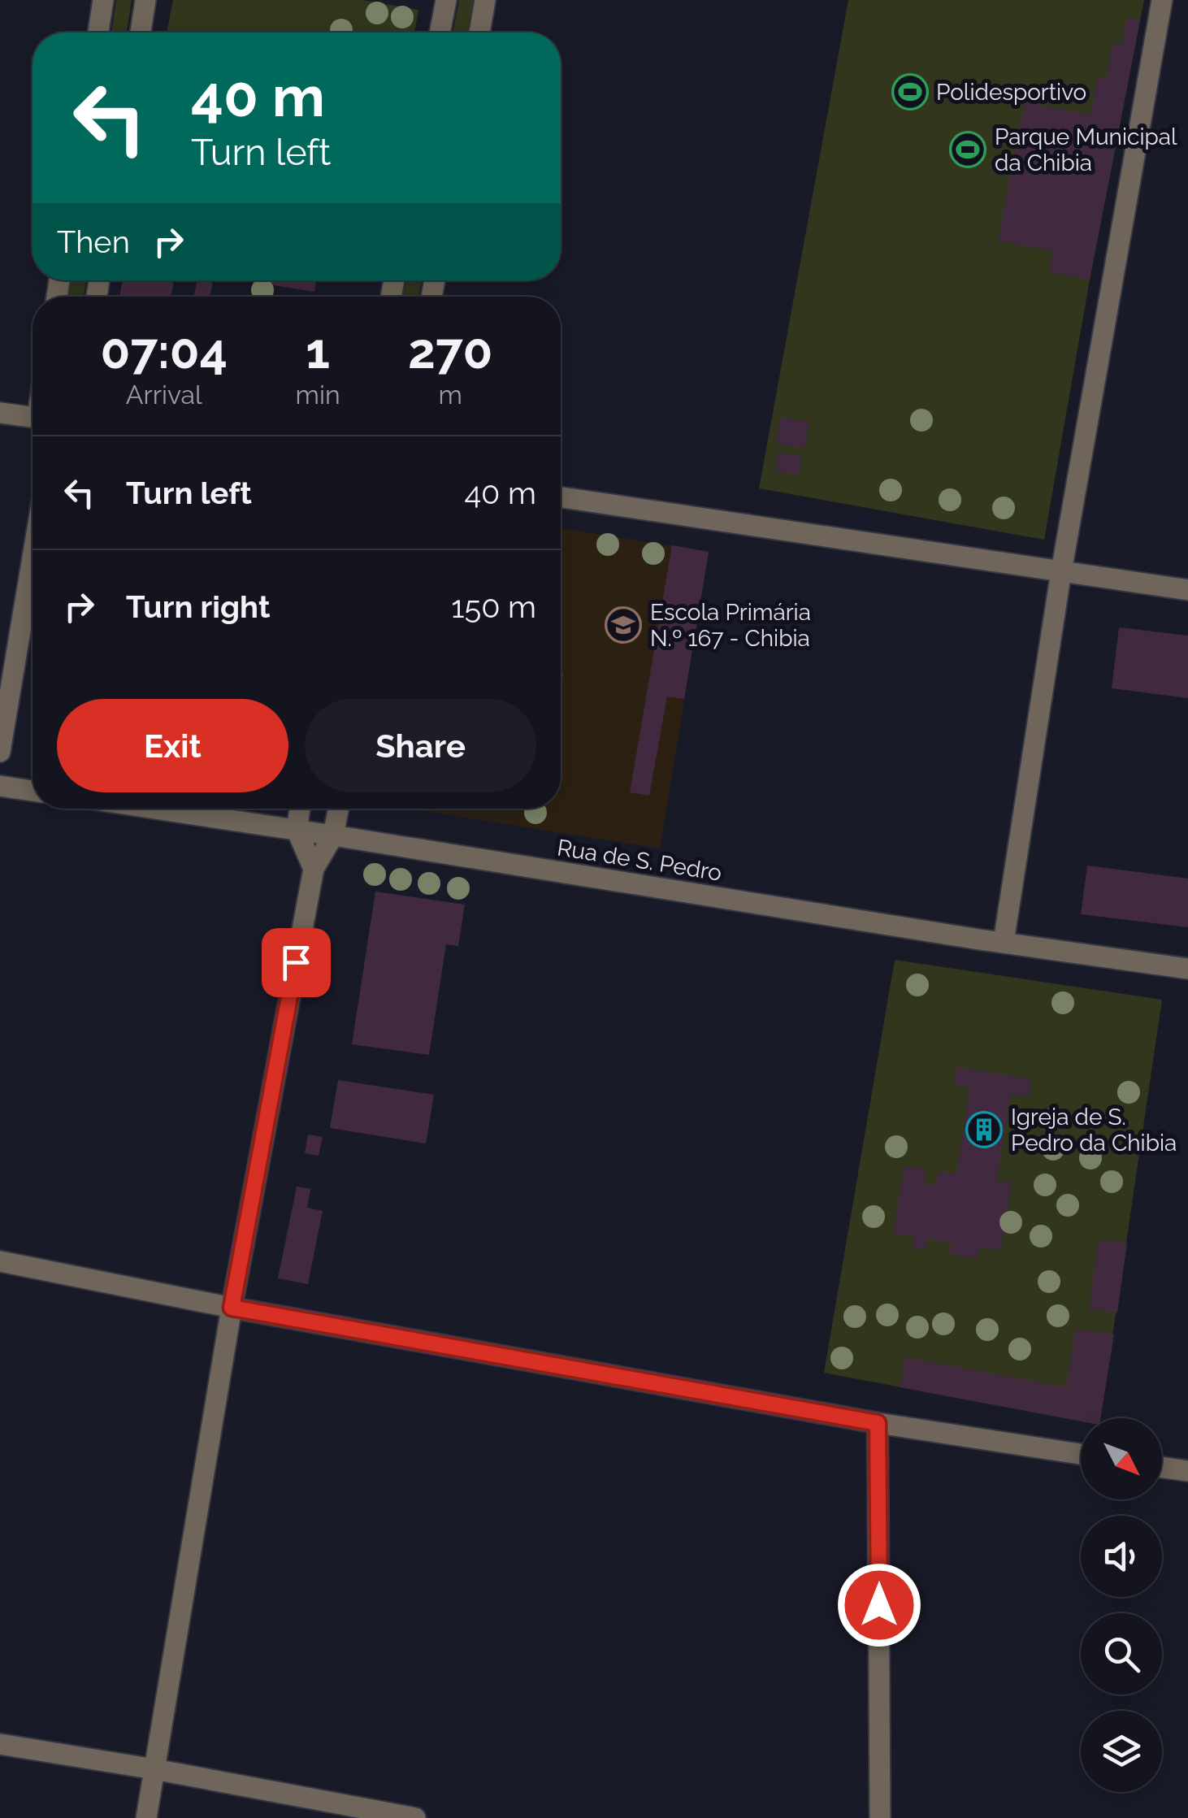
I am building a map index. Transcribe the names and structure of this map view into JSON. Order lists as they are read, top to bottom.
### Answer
{
  "streets": {
    "street": ["Rua de S. Pedro"]
  },
  "places": {
    "sports": ["Polidesportivo", "Parque Municipal da Chibia"],
    "school or university": ["Escola Primária N.º 167 - Chibia"],
    "building": ["Igreja de S. Pedro da Chibia"]
  },
  "north": "bottom right",
  "page": {
    "turn": ["40 m", "Turn left"],
    "then": "Then",
    "eta": [
      "07:04",
      "Arrival",
      "1",
      "min",
      "270",
      "m"
    ],
    "list": [
      {
        "name": "Turn left",
        "value": "40 m"
      },
      {
        "name": "Turn right",
        "value": "150 m"
      }
    ],
    "buttons": ["Exit", "Share"]
  }
}
